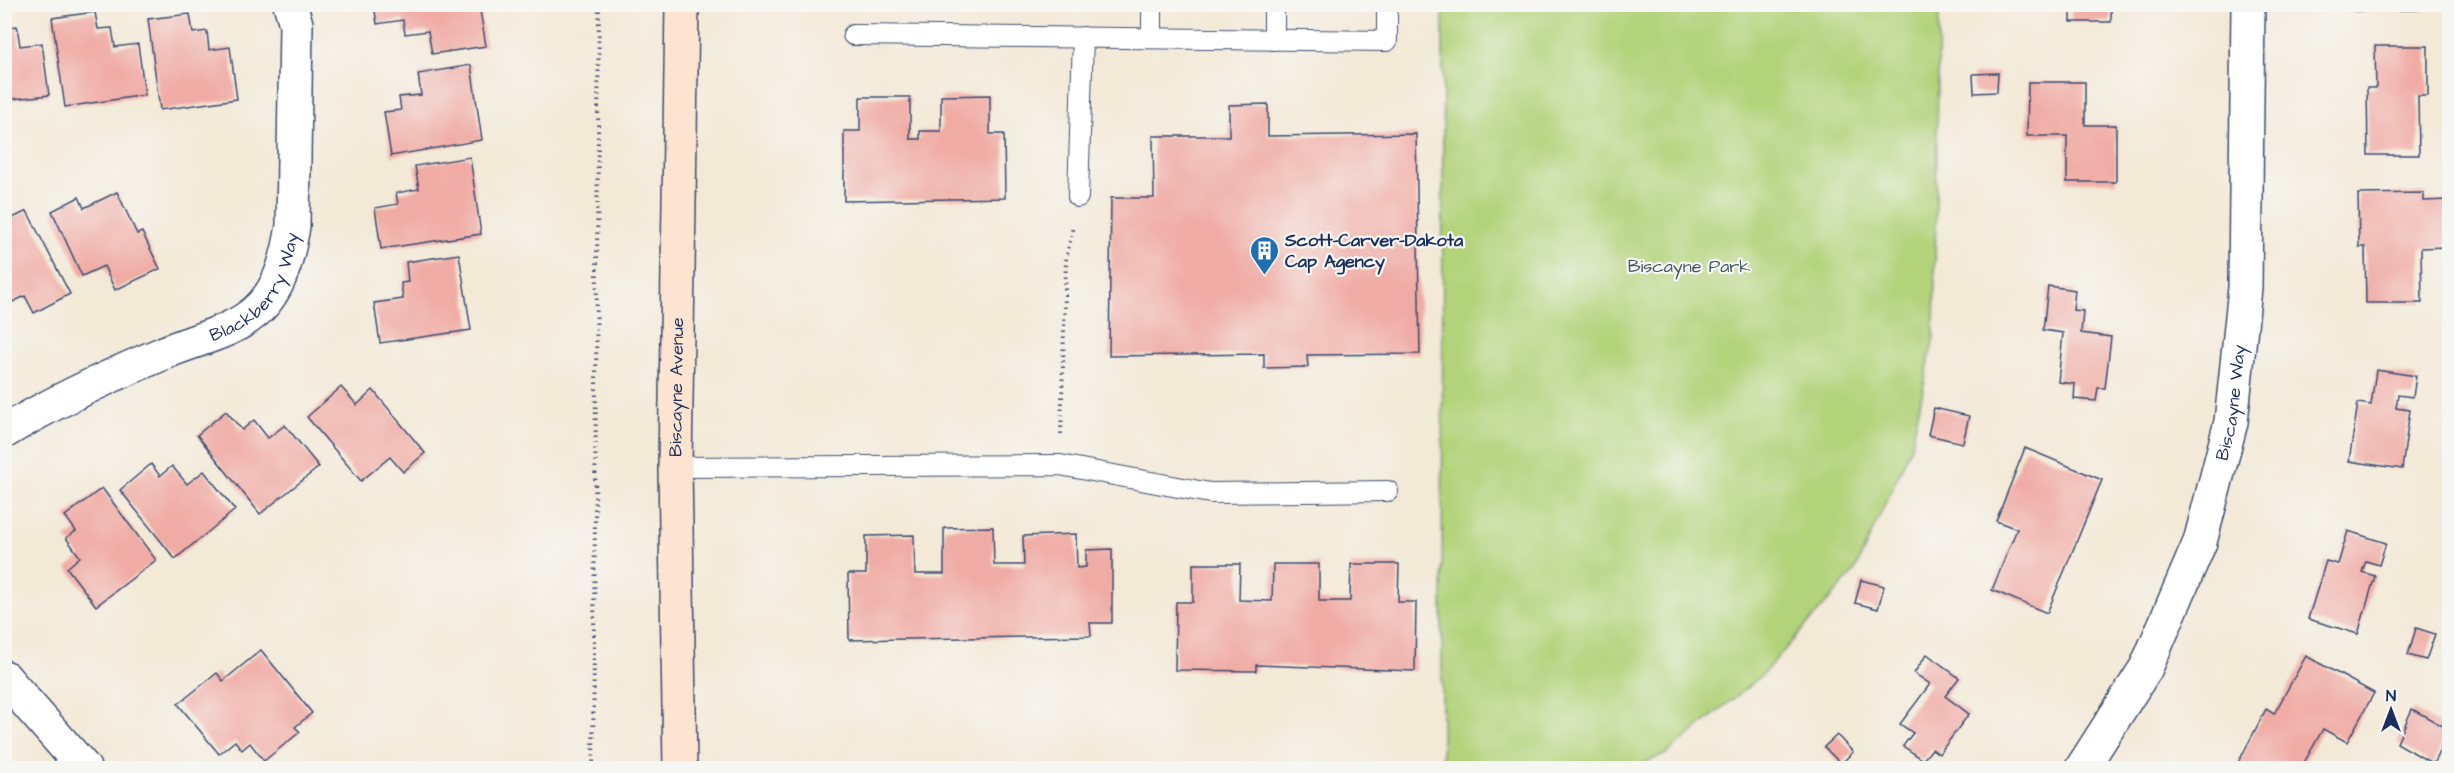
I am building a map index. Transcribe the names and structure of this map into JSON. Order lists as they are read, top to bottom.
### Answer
{
  "streets": {
    "street": ["Blackberry Way", "Biscayne Avenue", "Biscayne Way"]
  },
  "parks": ["Biscayne Park"],
  "places": {
    "building": ["Scott-Carver-Dakota Cap Agency"]
  },
  "north": "top"
}
